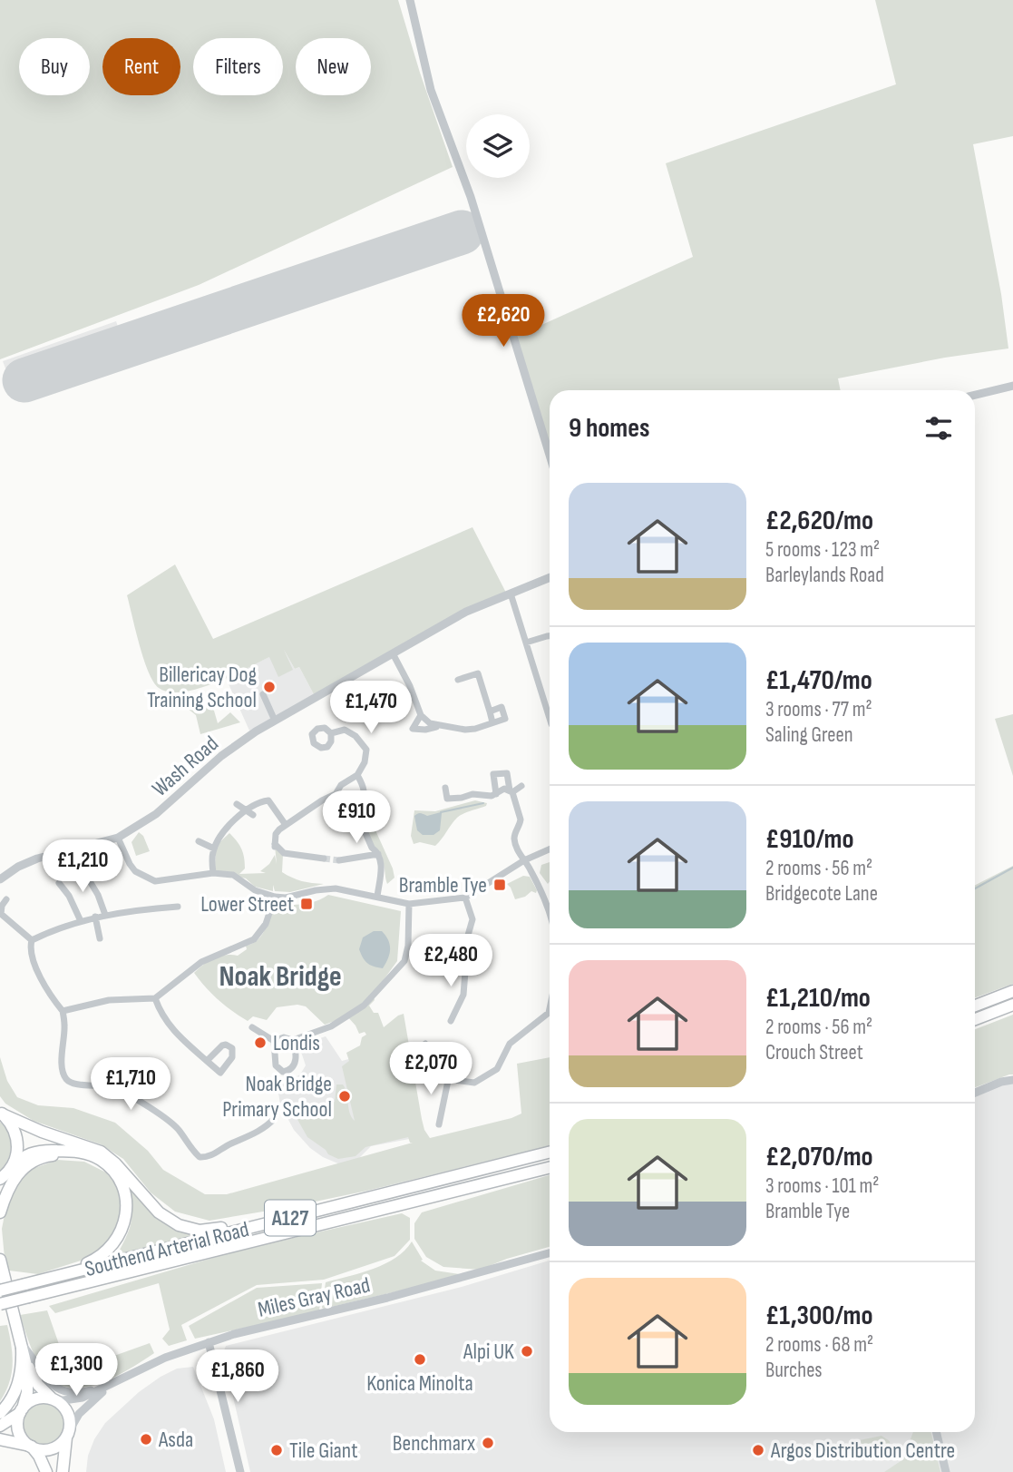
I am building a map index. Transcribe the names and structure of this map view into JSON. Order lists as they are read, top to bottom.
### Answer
{
  "streets": {
    "main road": ["A127", "Southend Arterial Road"],
    "street": ["Wash Road", "Miles Gray Road"]
  },
  "crossings": [
    ["A127", "Southend Arterial Road"]
  ],
  "districts": ["Noak Bridge"],
  "places": {
    "other": [
      "Billericay Dog Training School",
      "Londis",
      "Noak Bridge Primary School",
      "Alpi UK",
      "Konica Minolta",
      "Asda",
      "Benchmarx",
      "Tile Giant",
      "Argos Distribution Centre"
    ],
    "transit": ["Bramble Tye", "Lower Street"]
  },
  "page": {
    "chip": [
      "Buy",
      "Rent",
      "Filters",
      "New"
    ],
    "price": [
      "£2,620",
      "£1,470",
      "£910",
      "£1,210",
      "£2,480",
      "£2,070",
      "£1,710",
      "£1,300",
      "£1,860"
    ],
    "heading": "9 homes",
    "list": [
      {
        "name": "£2,620/mo",
        "note": "5 rooms · 123 m² · Barleylands Road"
      },
      {
        "name": "£1,470/mo",
        "note": "3 rooms · 77 m² · Saling Green"
      },
      {
        "name": "£910/mo",
        "note": "2 rooms · 56 m² · Bridgecote Lane"
      },
      {
        "name": "£1,210/mo",
        "note": "2 rooms · 56 m² · Crouch Street"
      },
      {
        "name": "£2,070/mo",
        "note": "3 rooms · 101 m² · Bramble Tye"
      },
      {
        "name": "£1,300/mo",
        "note": "2 rooms · 68 m² · Burches"
      }
    ]
  }
}
